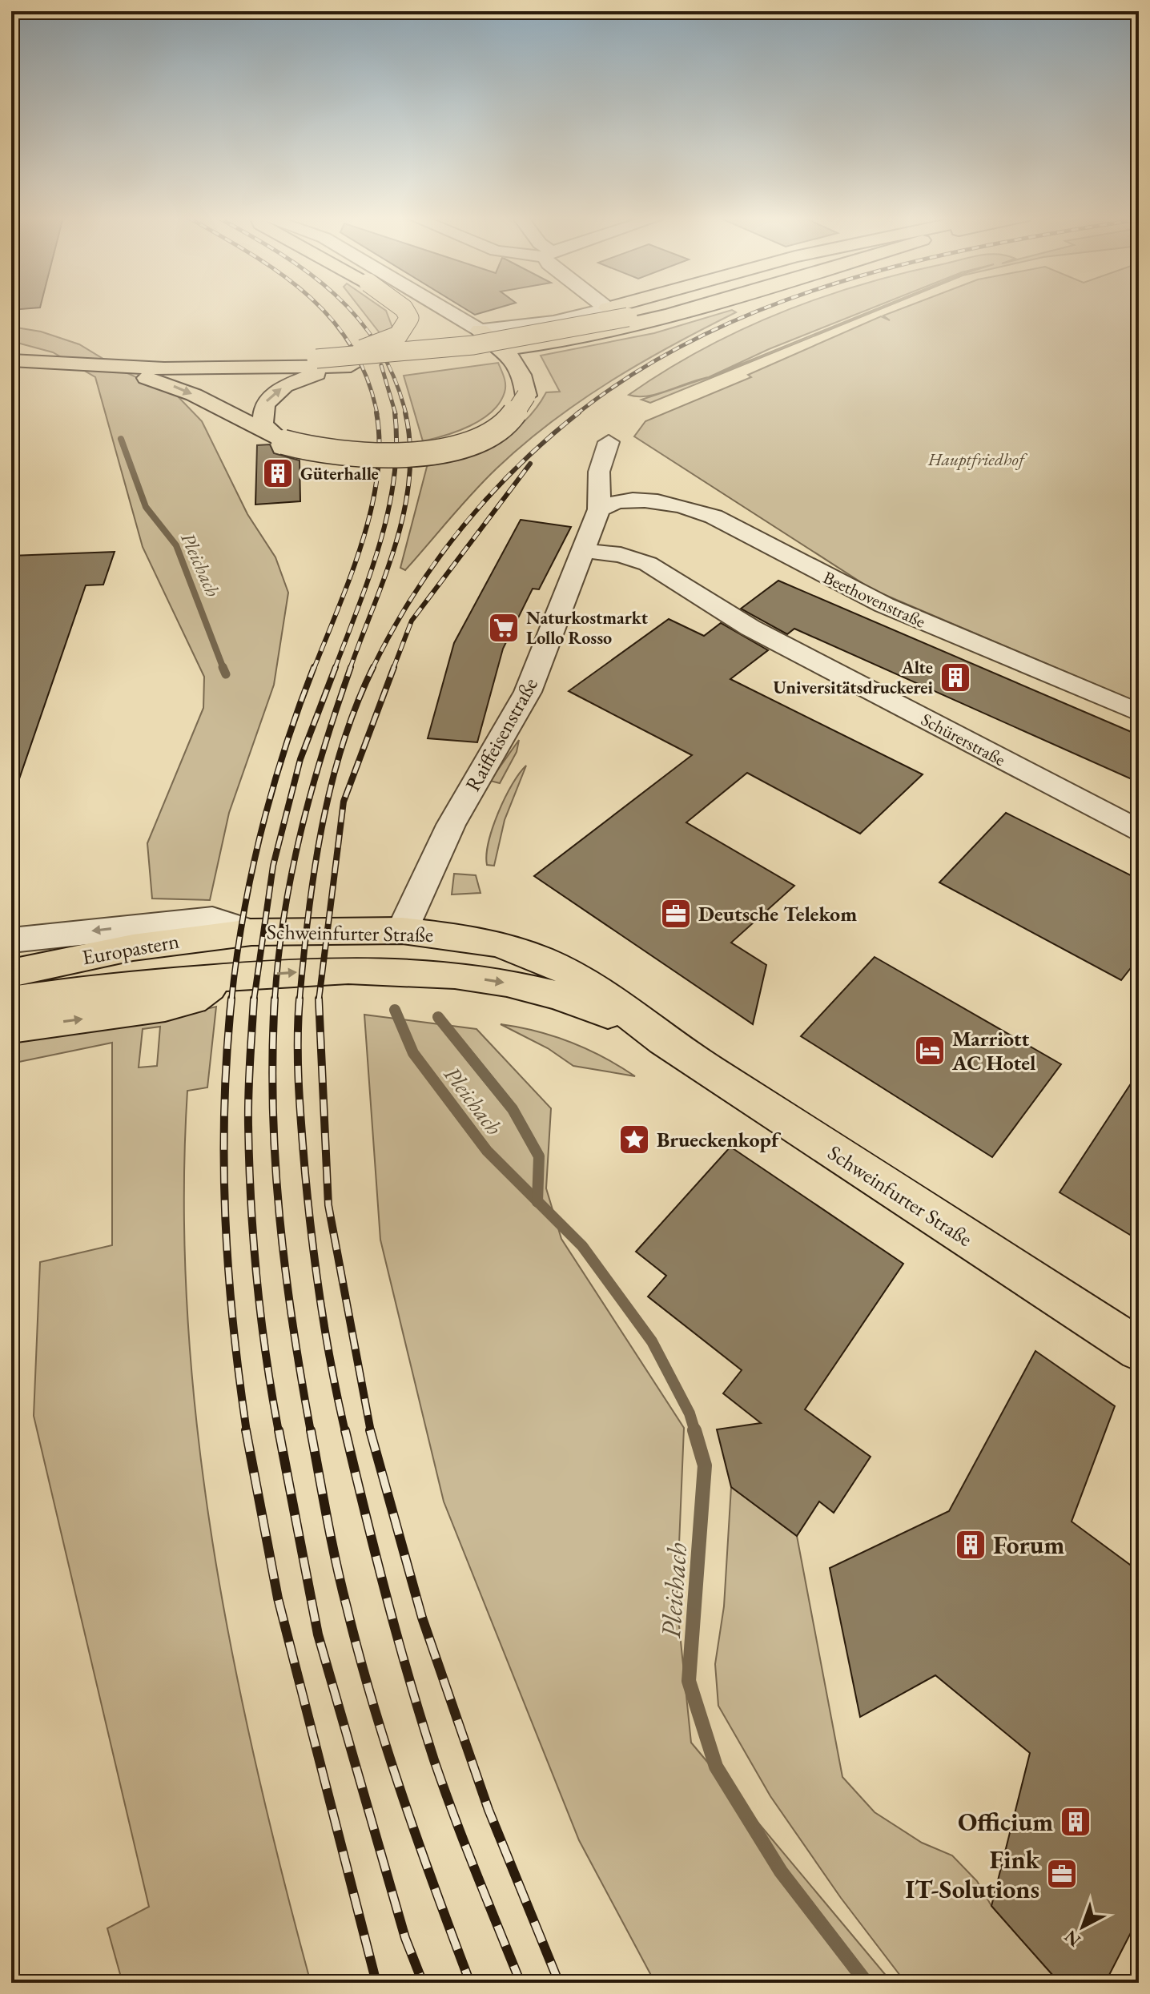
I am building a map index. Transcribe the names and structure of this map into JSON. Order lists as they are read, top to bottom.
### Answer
{
  "streets": {
    "main road": ["Schweinfurter Straße", "Europastern"],
    "street": ["Beethovenstraße", "Raiffeisenstraße", "Schürerstraße"]
  },
  "crossings": [
    ["Beethovenstraße", "Raiffeisenstraße"],
    ["Raiffeisenstraße", "Schürerstraße"],
    ["Raiffeisenstraße", "Schweinfurter Straße"],
    ["Schweinfurter Straße", "Europastern"]
  ],
  "water": ["Pleichach"],
  "parks": ["Hauptfriedhof"],
  "places": {
    "building": [
      "Güterhalle",
      "Alte Universitätsdruckerei",
      "Forum",
      "Officium"
    ],
    "supermarket": ["Naturkostmarkt Lollo Rosso"],
    "office": ["Deutsche Telekom", "Fink IT-Solutions"],
    "hotel": ["Marriott AC Hotel"],
    "place": ["Brueckenkopf"]
  },
  "north": "bottom left"
}
